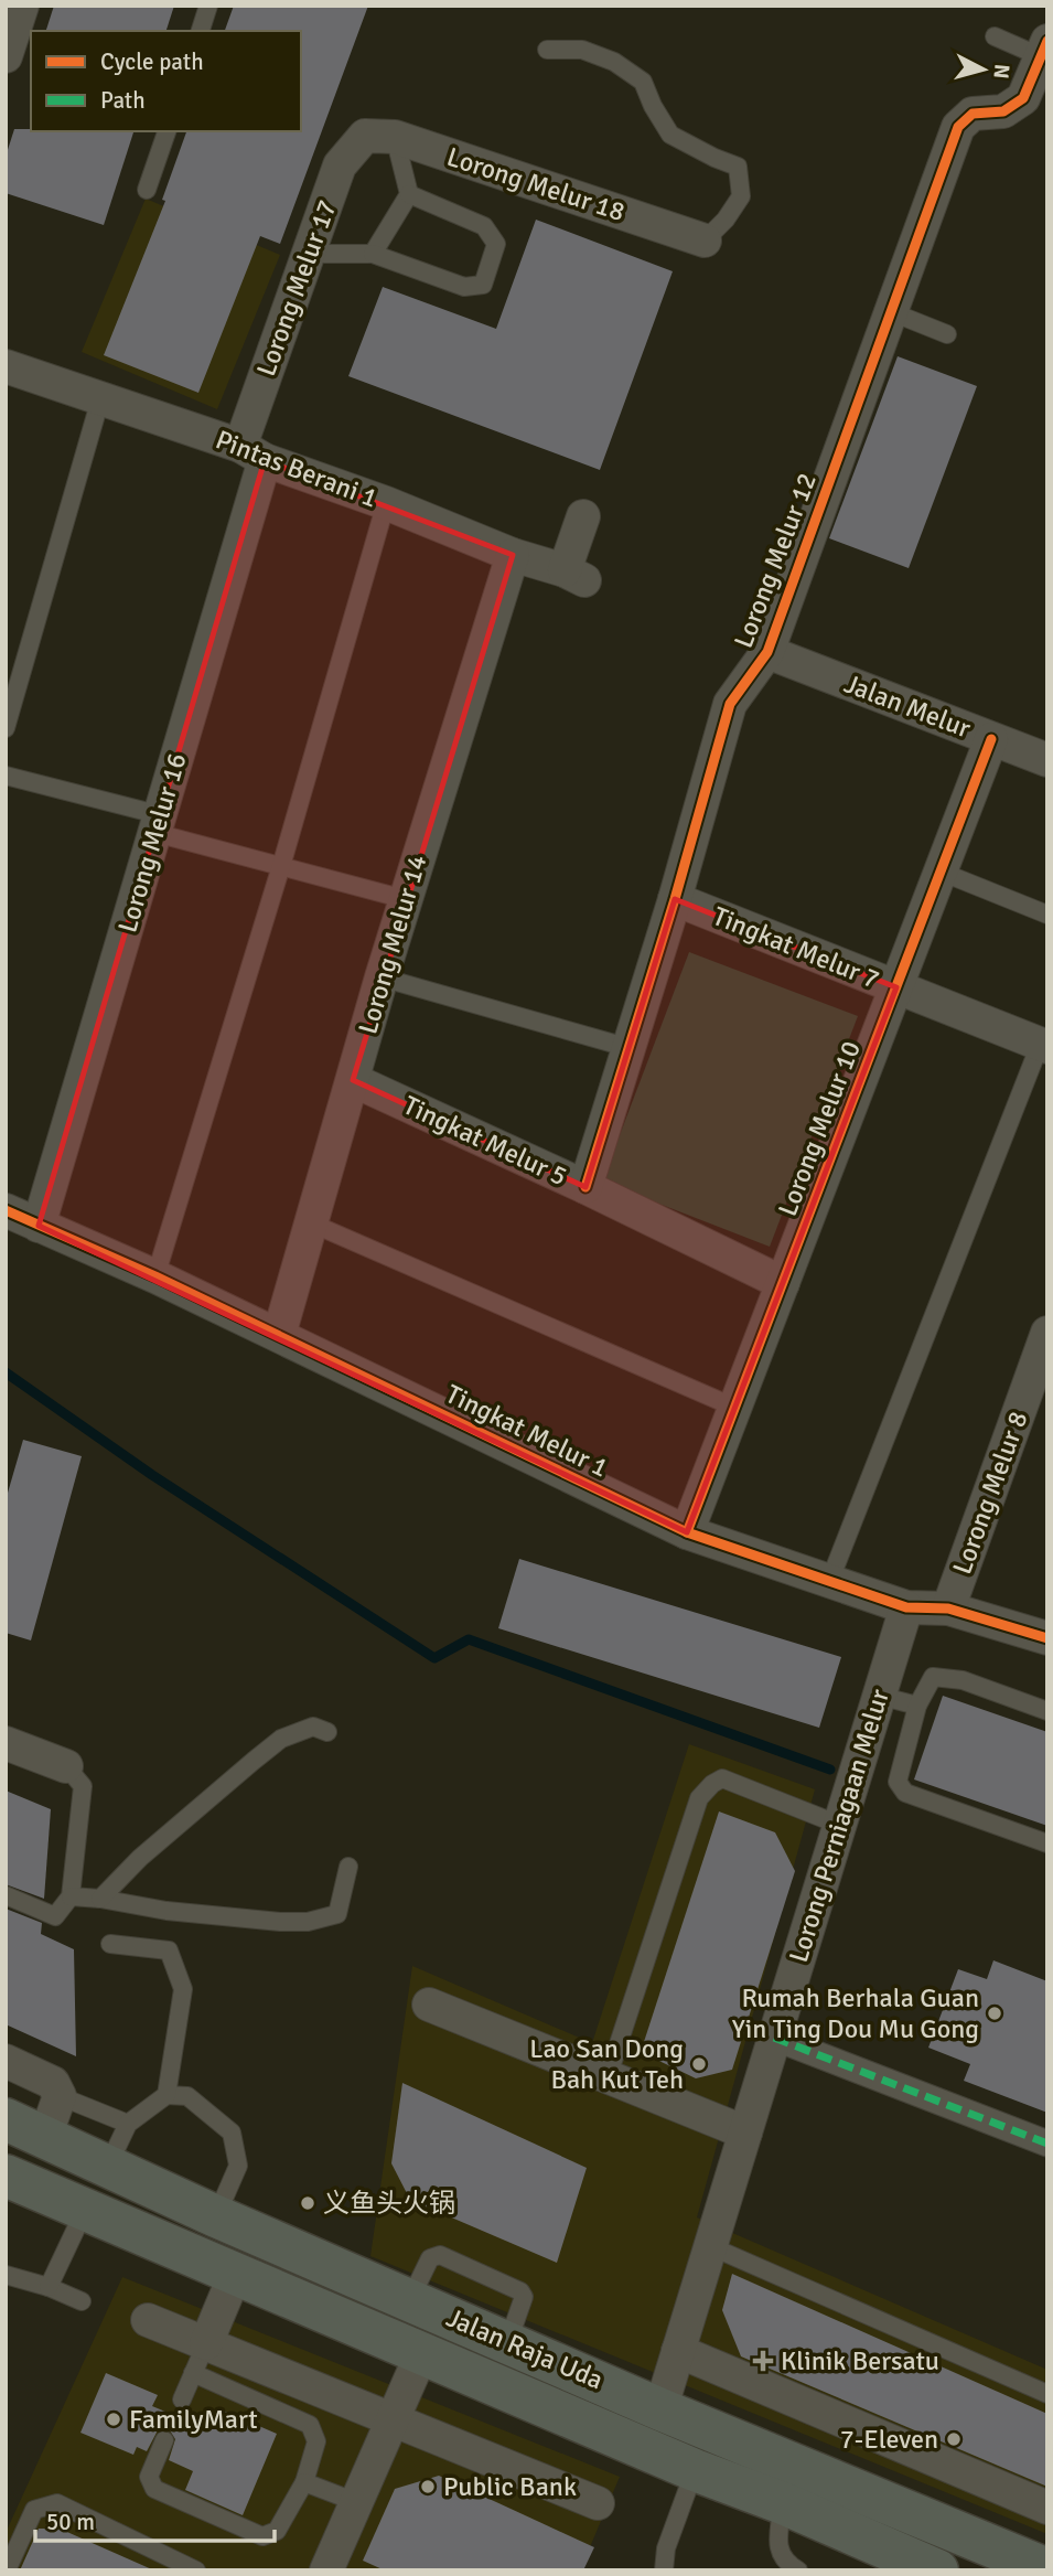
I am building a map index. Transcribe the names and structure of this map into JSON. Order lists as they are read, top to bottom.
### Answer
{
  "streets": {
    "main road": ["Jalan Raja Uda"],
    "street": [
      "Lorong Melur 18",
      "Lorong Melur 17",
      "Pintas Berani 1",
      "Lorong Melur 12",
      "Jalan Melur",
      "Lorong Melur 16",
      "Lorong Melur 14",
      "Tingkat Melur 7",
      "Lorong Melur 10",
      "Tingkat Melur 5",
      "Tingkat Melur 1",
      "Lorong Melur 8",
      "Lorong Perniagaan Melur"
    ]
  },
  "crossings": [
    ["Lorong Melur 18", "Lorong Melur 17"],
    ["Lorong Melur 17", "Pintas Berani 1"],
    ["Lorong Melur 17", "Lorong Melur 16"],
    ["Pintas Berani 1", "Lorong Melur 16"],
    ["Pintas Berani 1", "Lorong Melur 14"],
    ["Lorong Melur 12", "Jalan Melur"],
    ["Lorong Melur 12", "Tingkat Melur 7"],
    ["Lorong Melur 12", "Tingkat Melur 5"],
    ["Jalan Melur", "Lorong Melur 10"],
    ["Lorong Melur 16", "Tingkat Melur 1"],
    ["Lorong Melur 14", "Tingkat Melur 5"],
    ["Lorong Melur 14", "Tingkat Melur 1"],
    ["Tingkat Melur 7", "Lorong Melur 10"],
    ["Lorong Melur 10", "Tingkat Melur 5"],
    ["Lorong Melur 10", "Tingkat Melur 1"],
    ["Tingkat Melur 1", "Lorong Melur 8"],
    ["Tingkat Melur 1", "Lorong Perniagaan Melur"],
    ["Lorong Perniagaan Melur", "Jalan Raja Uda"]
  ],
  "places": {
    "other": [
      "Rumah Berhala Guan Yin Ting Dou Mu Gong",
      "Lao San Dong Bah Kut Teh",
      "义鱼头火锅",
      "FamilyMart",
      "7-Eleven",
      "Public Bank"
    ],
    "health": ["Klinik Bersatu"]
  },
  "legend": ["Cycle path", "Path"],
  "scale_bar": "50 m",
  "north": "right"
}
